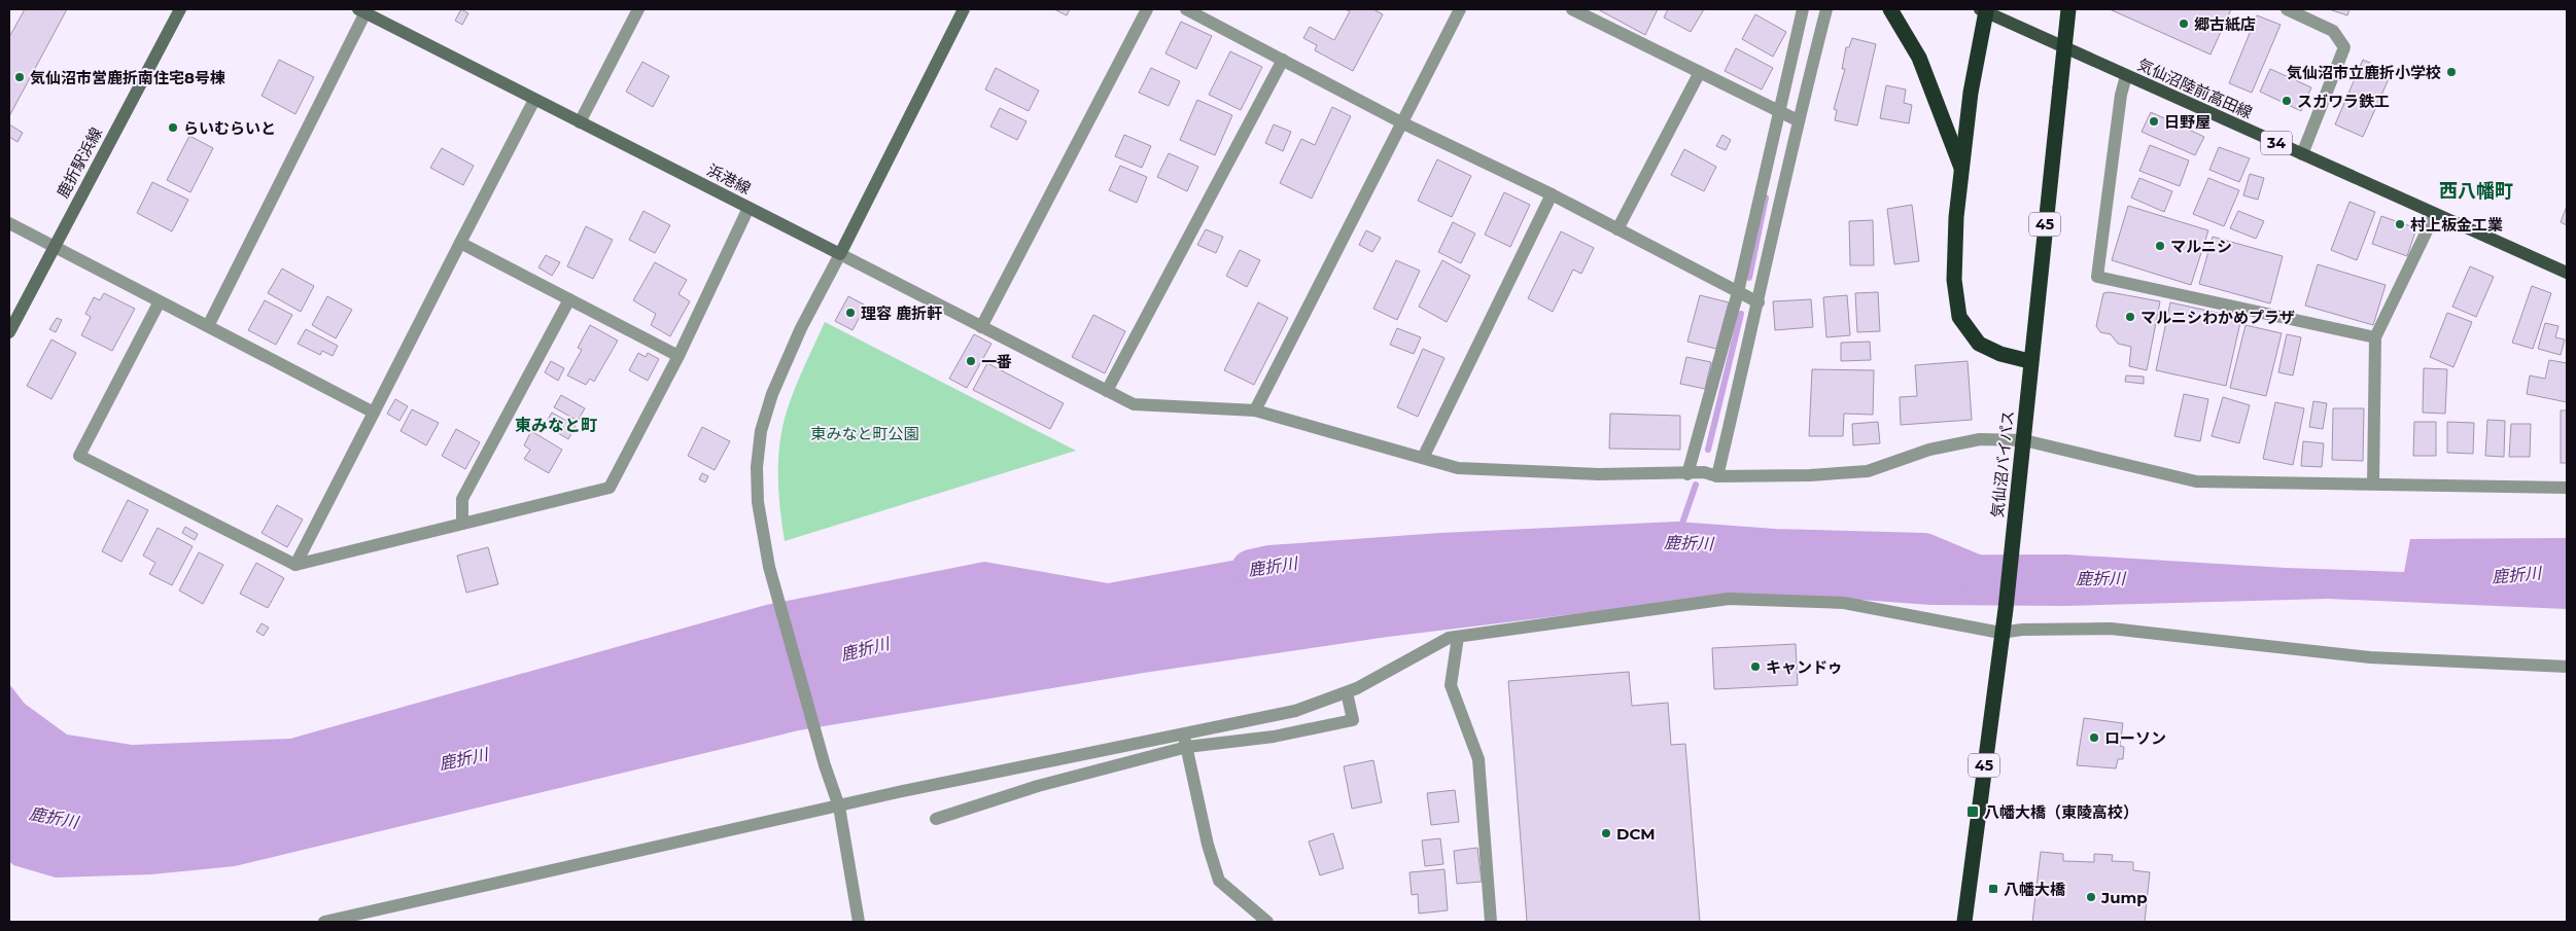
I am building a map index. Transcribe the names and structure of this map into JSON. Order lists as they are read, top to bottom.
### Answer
{
  "streets": {
    "highway": ["45", "気仙沼バイパス"],
    "main road": ["気仙沼陸前高田線", "34"],
    "street": ["鹿折駅浜線", "浜港線"]
  },
  "districts": ["西八幡町", "東みなと町"],
  "water": ["鹿折川"],
  "parks": ["東みなと町公園"],
  "places": {
    "other": [
      "郷古紙店",
      "気仙沼市立鹿折小学校",
      "気仙沼市営鹿折南住宅8号棟",
      "スガワラ鉄工",
      "日野屋",
      "らいむらいと",
      "村上板金工業",
      "マルニシ",
      "理容 鹿折軒",
      "マルニシわかめプラザ",
      "一番",
      "キャンドゥ",
      "ローソン",
      "DCM",
      "Jump"
    ],
    "transit": ["八幡大橋（東陵高校）", "八幡大橋"]
  }
}
